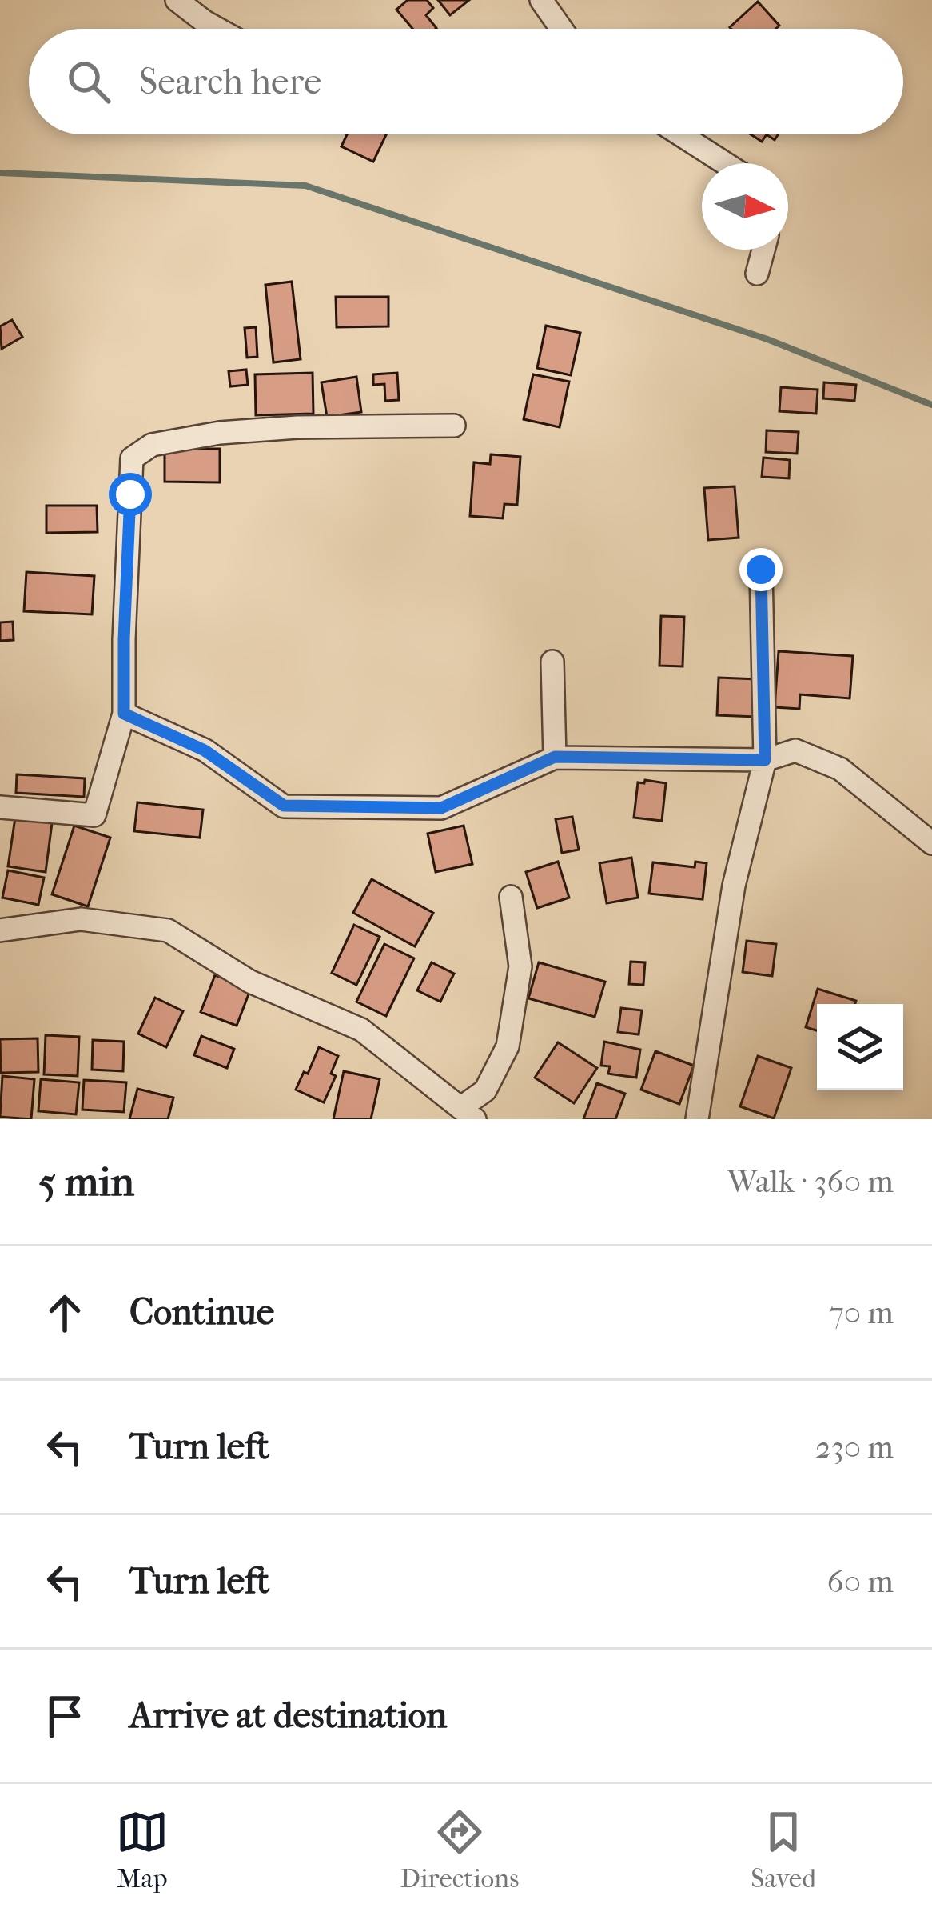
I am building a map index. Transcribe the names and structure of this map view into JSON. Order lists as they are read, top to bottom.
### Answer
{
  "north": "right",
  "page": {
    "search": "Search here",
    "heading": ["5 min", "Walk · 360 m"],
    "list": [
      ["Continue", "70 m"],
      ["Turn left", "230 m"],
      ["Turn left", "60 m"],
      "Arrive at destination"
    ],
    "nav": ["Map", "Directions", "Saved"]
  }
}
